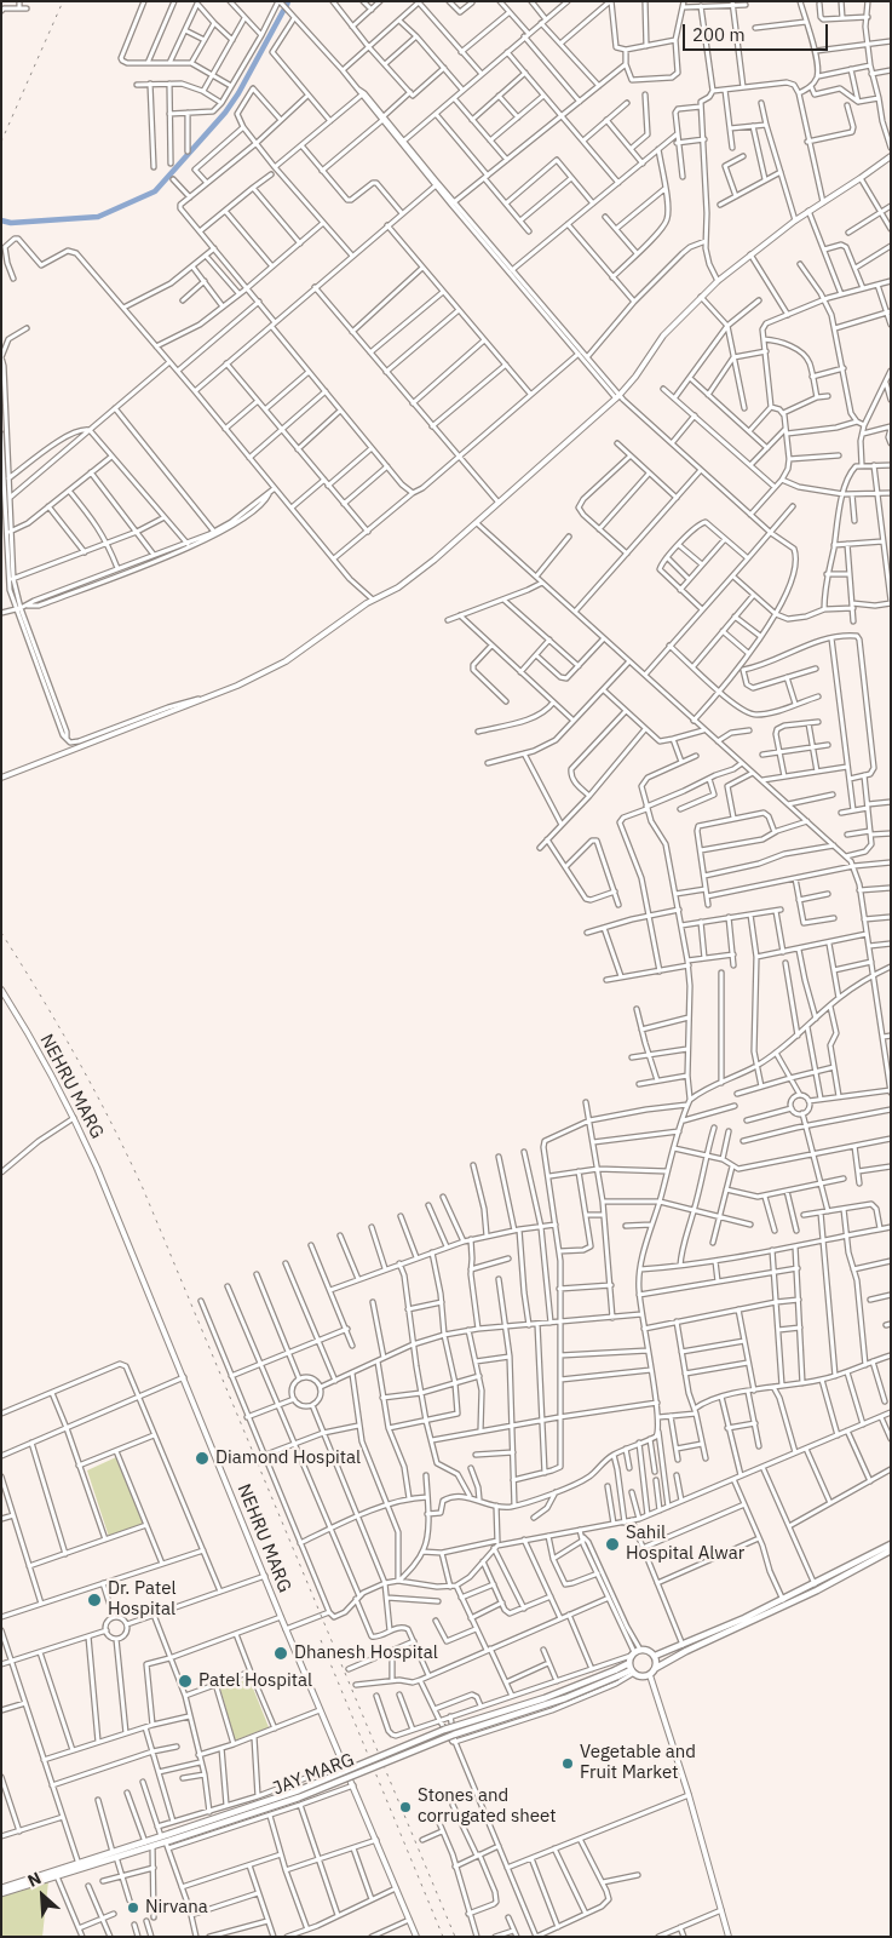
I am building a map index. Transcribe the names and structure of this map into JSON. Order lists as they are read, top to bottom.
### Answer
{
  "streets": {
    "main road": ["JAY MARG"],
    "street": ["NEHRU MARG"]
  },
  "places": [
    "Diamond Hospital",
    "Sahil Hospital Alwar",
    "Dr. Patel Hospital",
    "Dhanesh Hospital",
    "Patel Hospital",
    "Vegetable and Fruit Market",
    "Stones and corrugated sheet",
    "Nirvana"
  ],
  "scale_bar": "200 m",
  "north": "top left"
}
